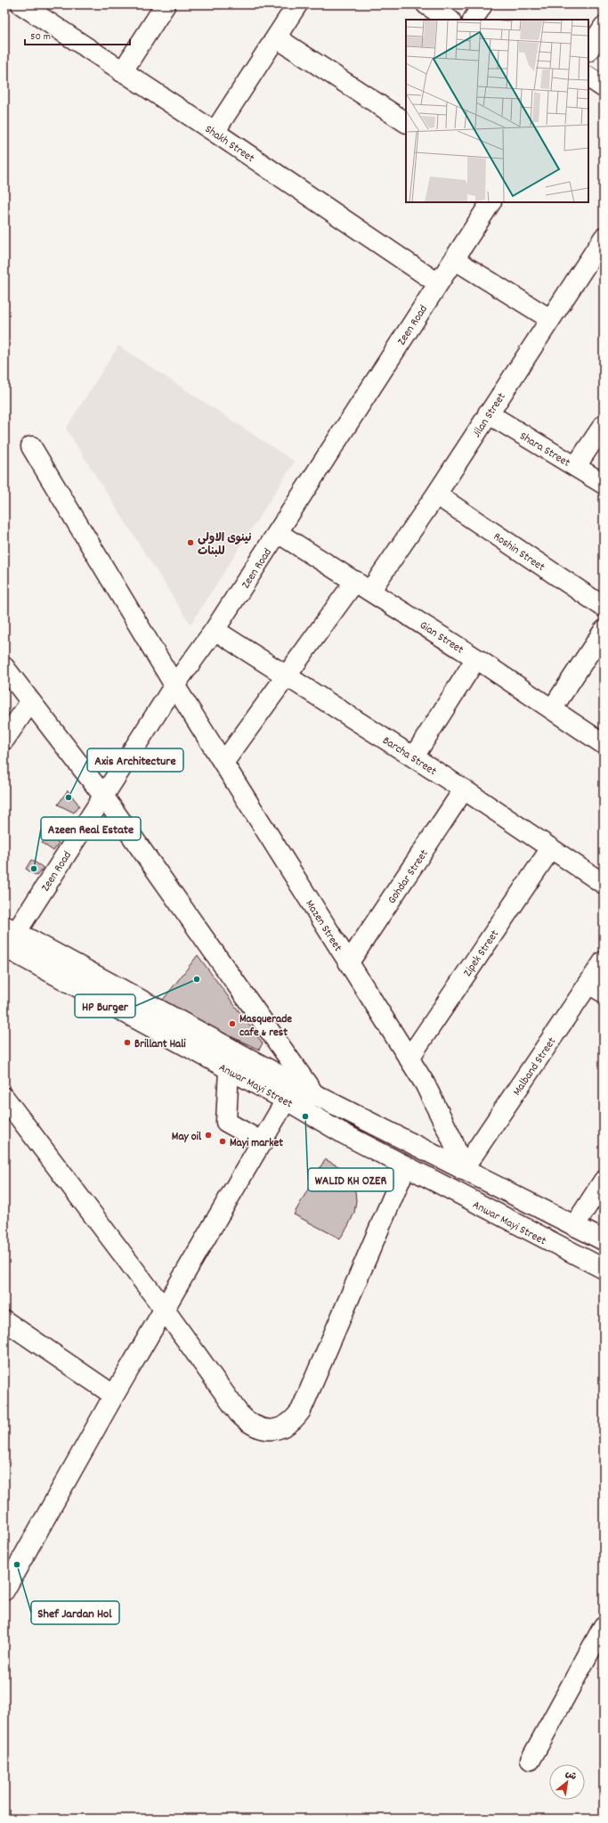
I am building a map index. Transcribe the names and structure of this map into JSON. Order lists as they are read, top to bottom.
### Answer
{
  "streets": {
    "street": [
      "Shakh Street",
      "Zeen Road",
      "Jilan Street",
      "Shara Street",
      "Roshin Street",
      "Gian Street",
      "Barcha Street",
      "Gohdar Street",
      "Mazen Street",
      "Zipek Street",
      "Malband Street",
      "Anwar Mayi Street"
    ]
  },
  "crossings": [
    ["Shakh Street", "Zeen Road"],
    ["Zeen Road", "Gian Street"],
    ["Zeen Road", "Barcha Street"],
    ["Zeen Road", "Mazen Street"],
    ["Zeen Road", "Anwar Mayi Street"],
    ["Jilan Street", "Shara Street"],
    ["Jilan Street", "Roshin Street"],
    ["Jilan Street", "Gian Street"],
    ["Jilan Street", "Barcha Street"],
    ["Jilan Street", "Mazen Street"],
    ["Barcha Street", "Gohdar Street"],
    ["Barcha Street", "Zipek Street"],
    ["Gohdar Street", "Mazen Street"],
    ["Mazen Street", "Zipek Street"],
    ["Mazen Street", "Malband Street"],
    ["Mazen Street", "Anwar Mayi Street"],
    ["Malband Street", "Anwar Mayi Street"]
  ],
  "places": [
    "نينوى الاولى للبنات",
    "Axis Architecture",
    "Azeen Real Estate",
    "HP Burger",
    "Masquerade cafe & rest",
    "Brillant Hali",
    "WALID KH OZER",
    "May oil",
    "Mayi market",
    "Shef Jardan Hol"
  ],
  "scale_bar": "50 m",
  "north": "top right"
}
